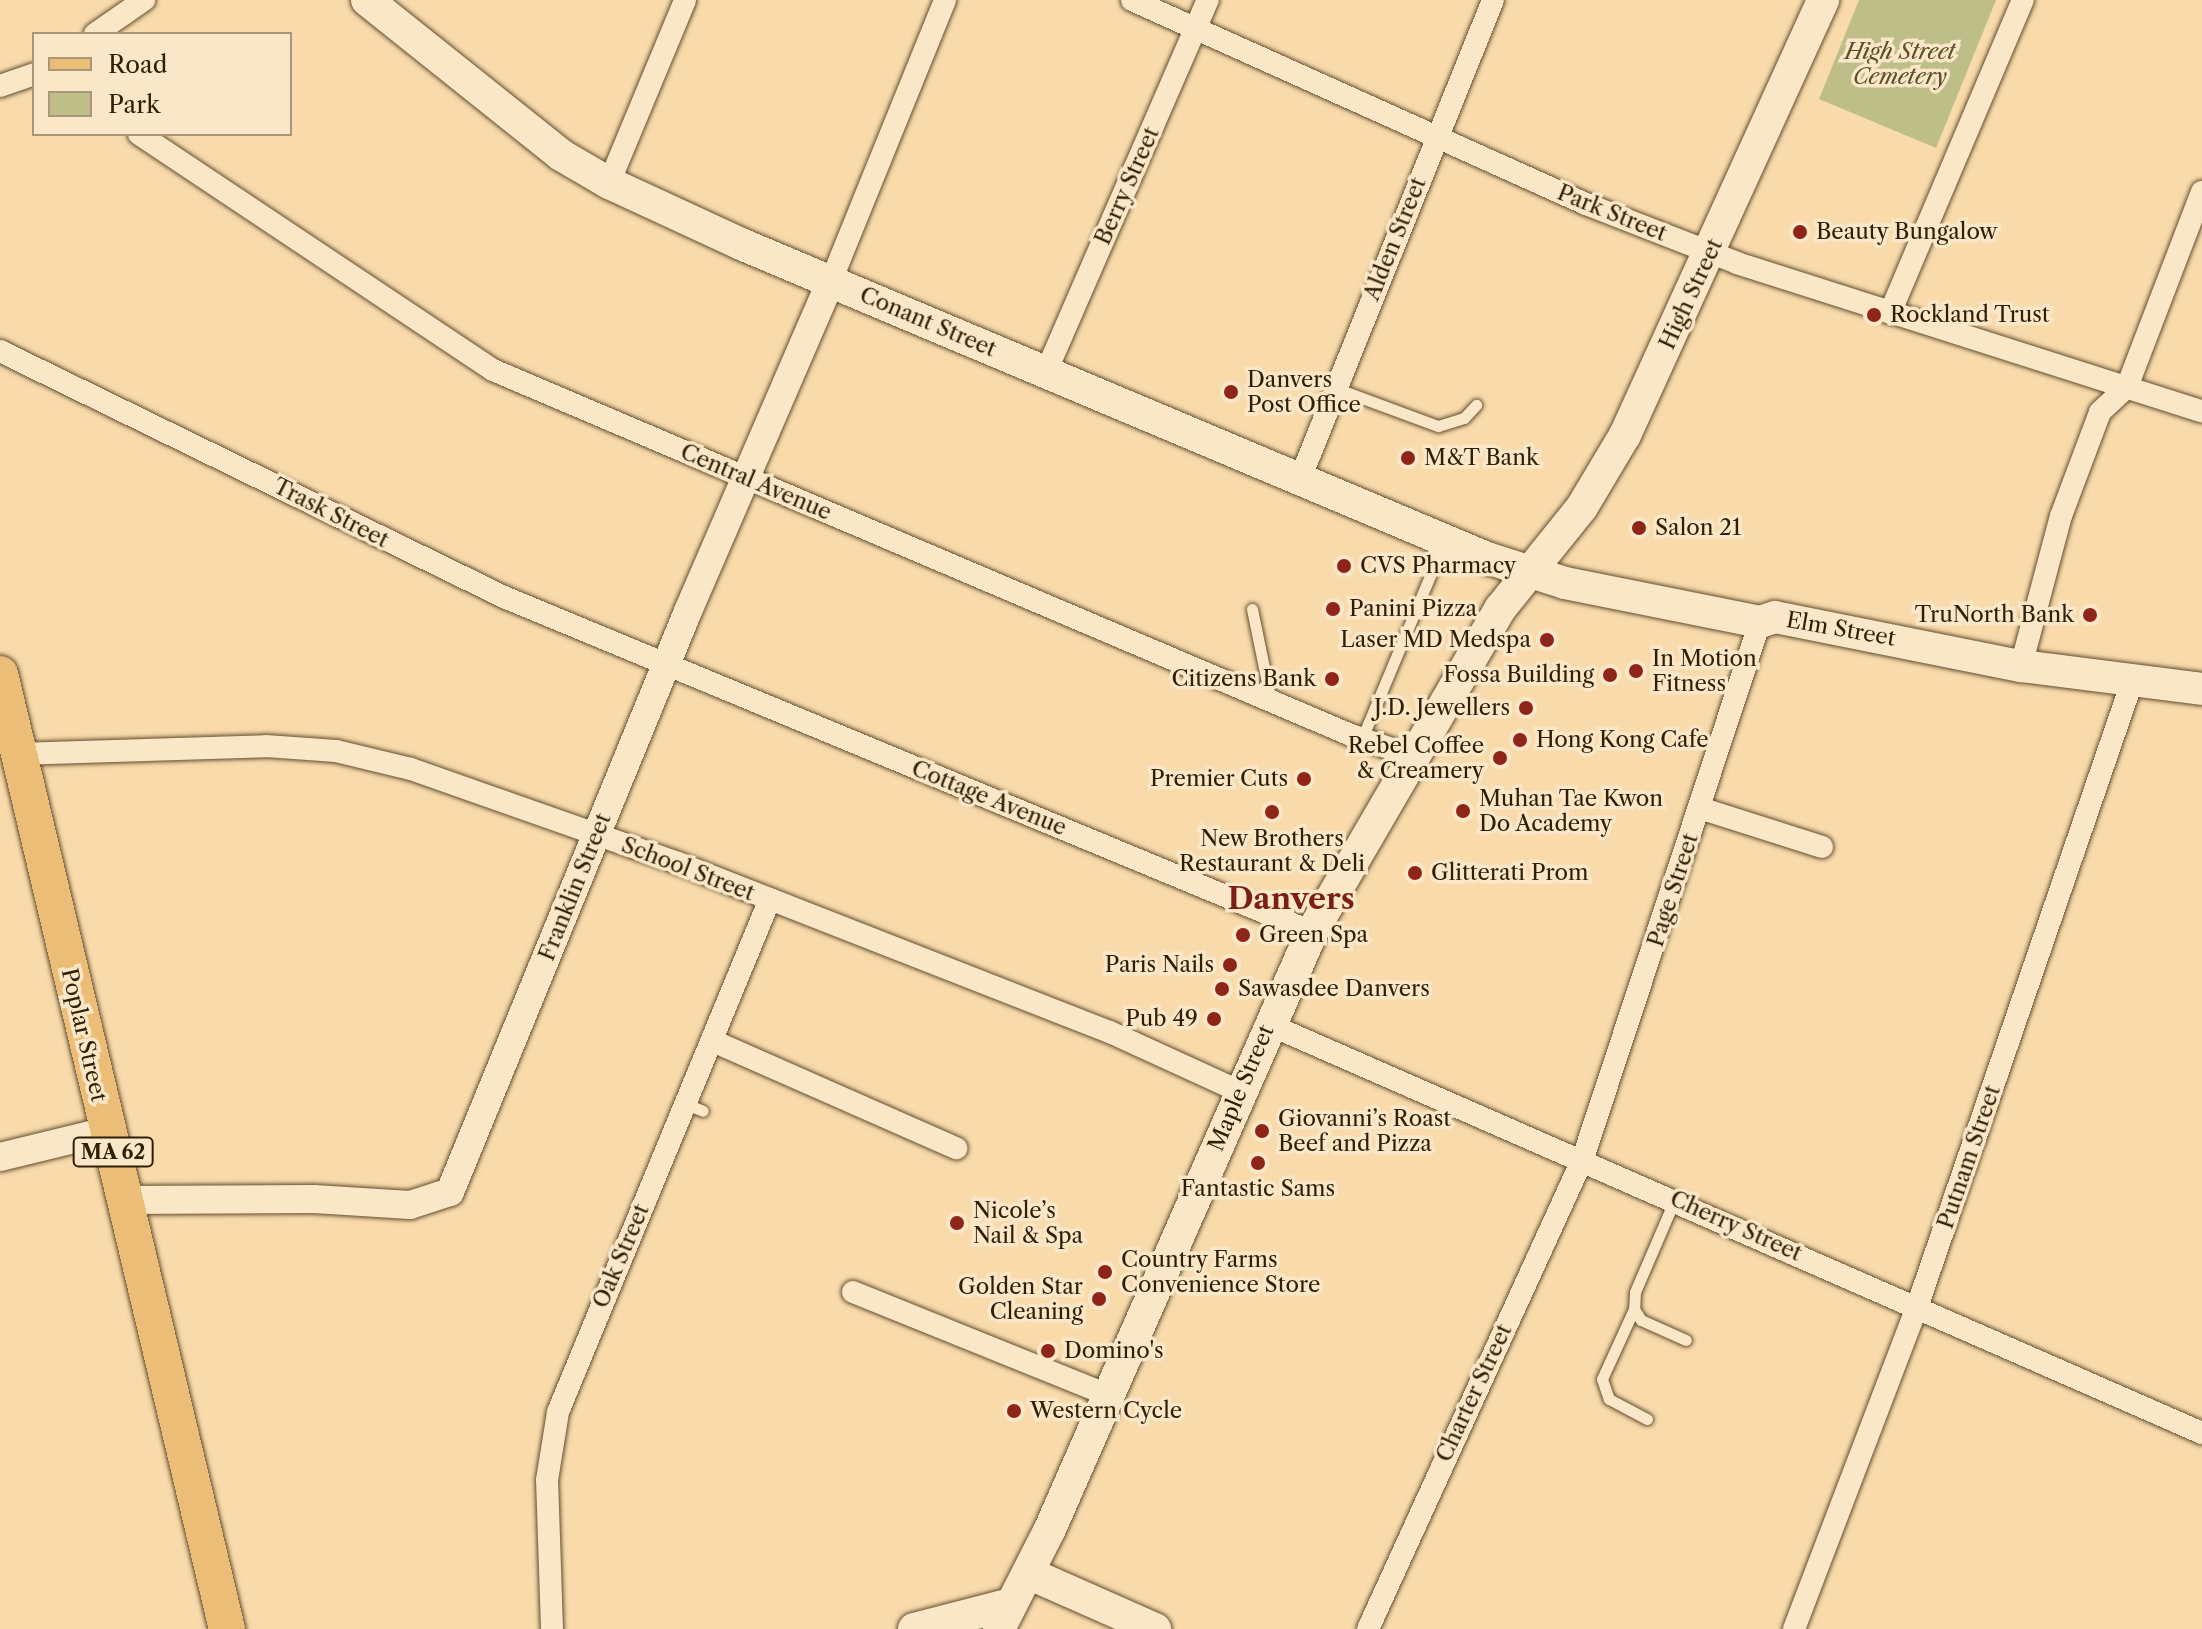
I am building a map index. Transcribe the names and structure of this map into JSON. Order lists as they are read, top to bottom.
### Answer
{
  "streets": {
    "main road": [
      "High Street",
      "Conant Street",
      "Elm Street",
      "Poplar Street",
      "Maple Street",
      "MA 62"
    ],
    "street": [
      "Berry Street",
      "Park Street",
      "Alden Street",
      "Central Avenue",
      "Trask Street",
      "Cottage Avenue",
      "School Street",
      "Franklin Street",
      "Page Street",
      "Putnam Street",
      "Cherry Street",
      "Oak Street",
      "Charter Street"
    ]
  },
  "crossings": [
    ["Berry Street", "Park Street"],
    ["Berry Street", "Conant Street"],
    ["Park Street", "Alden Street"],
    ["Park Street", "High Street"],
    ["Alden Street", "Conant Street"],
    ["High Street", "Conant Street"],
    ["High Street", "Elm Street"],
    ["High Street", "Maple Street"],
    ["Conant Street", "Elm Street"],
    ["Conant Street", "Franklin Street"],
    ["Conant Street", "Maple Street"],
    ["Central Avenue", "Franklin Street"],
    ["Central Avenue", "Maple Street"],
    ["Trask Street", "Cottage Avenue"],
    ["Trask Street", "Franklin Street"],
    ["Elm Street", "Page Street"],
    ["Elm Street", "Maple Street"],
    ["Elm Street", "Putnam Street"],
    ["Cottage Avenue", "Franklin Street"],
    ["Cottage Avenue", "Maple Street"],
    ["School Street", "Franklin Street"],
    ["School Street", "Poplar Street"],
    ["School Street", "Maple Street"],
    ["School Street", "Oak Street"],
    ["Franklin Street", "Poplar Street"],
    ["Page Street", "Cherry Street"],
    ["Page Street", "Charter Street"],
    ["Maple Street", "Cherry Street"],
    ["Putnam Street", "Cherry Street"],
    ["Cherry Street", "Charter Street"]
  ],
  "districts": ["Danvers"],
  "parks": ["High Street Cemetery"],
  "places": [
    "Beauty Bungalow",
    "Rockland Trust",
    "Danvers Post Office",
    "M&T Bank",
    "Salon 21",
    "CVS Pharmacy",
    "Panini Pizza",
    "TruNorth Bank",
    "Laser MD Medspa",
    "In Motion Fitness",
    "Fossa Building",
    "Citizens Bank",
    "J.D. Jewellers",
    "Hong Kong Cafe",
    "Rebel Coffee & Creamery",
    "Premier Cuts",
    "Muhan Tae Kwon Do Academy",
    "New Brothers Restaurant & Deli",
    "Glitterati Prom",
    "Green Spa",
    "Paris Nails",
    "Sawasdee Danvers",
    "Pub 49",
    "Giovanni’s Roast Beef and Pizza",
    "Fantastic Sams",
    "Nicole’s Nail & Spa",
    "Country Farms Convenience Store",
    "Golden Star Cleaning",
    "Domino's",
    "Western Cycle"
  ],
  "legend": ["Road", "Park"]
}
